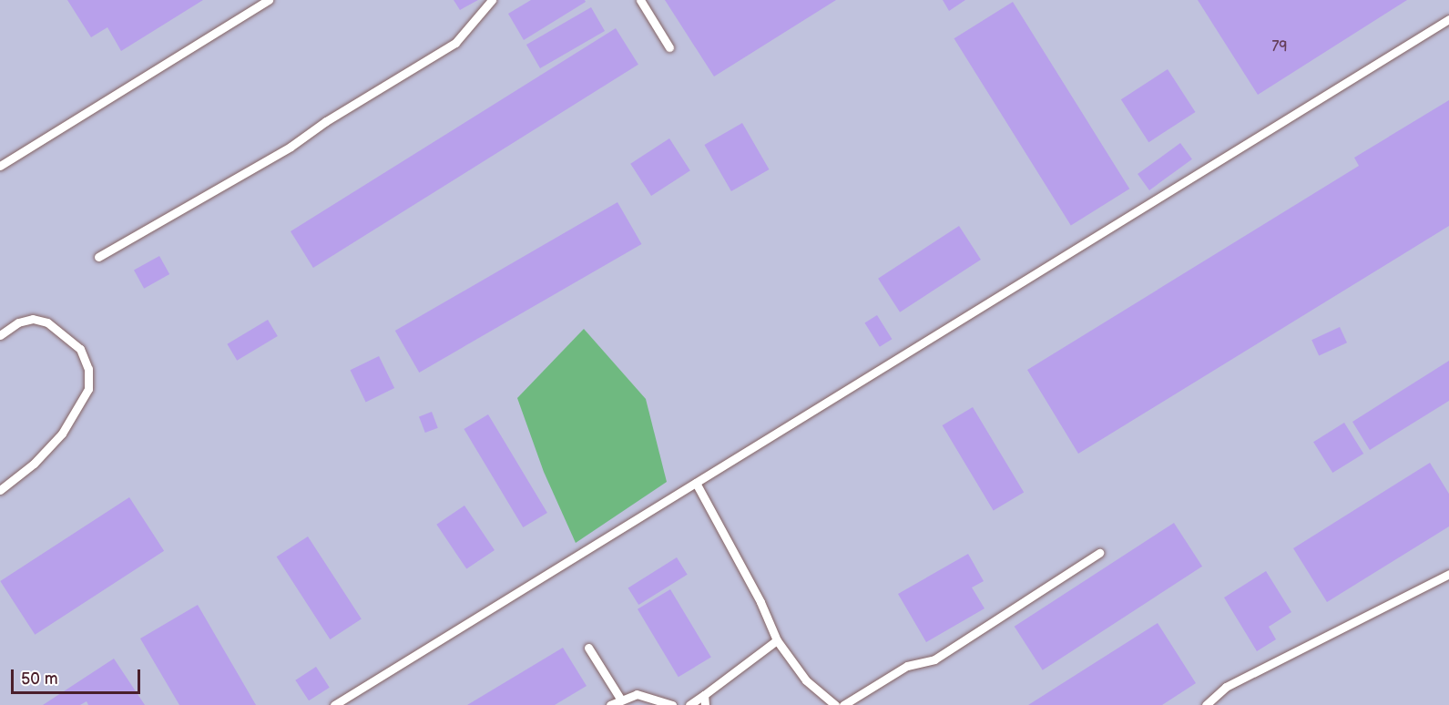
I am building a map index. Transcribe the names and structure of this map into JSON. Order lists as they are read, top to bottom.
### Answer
{
  "house_numbers": ["79"],
  "scale_bar": "50 m"
}
